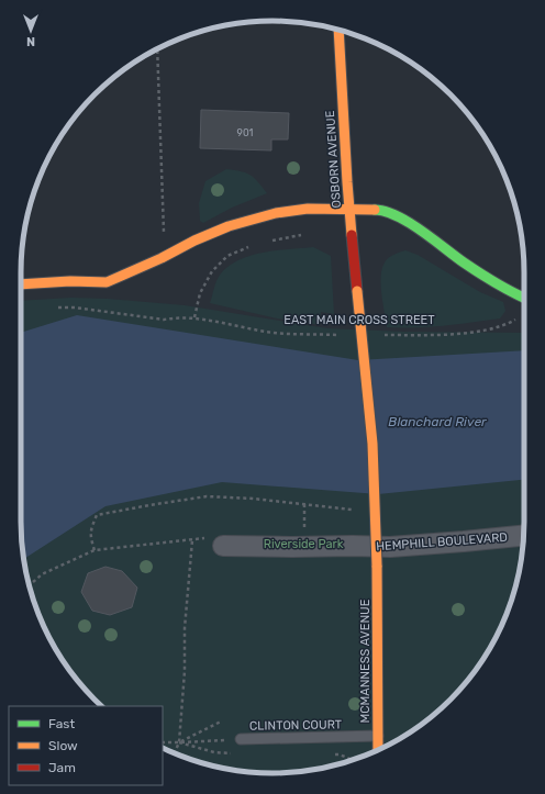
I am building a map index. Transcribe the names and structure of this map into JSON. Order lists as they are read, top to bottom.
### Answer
{
  "streets": {
    "main road": ["OSBORN AVENUE", "MCMANNESS AVENUE"],
    "street": ["HEMPHILL BOULEVARD"],
    "lane": ["CLINTON COURT"],
    "path": ["EAST MAIN CROSS STREET"]
  },
  "crossings": [
    ["OSBORN AVENUE", "MCMANNESS AVENUE"],
    ["MCMANNESS AVENUE", "CLINTON COURT"]
  ],
  "water": ["Blanchard River"],
  "parks": ["Riverside Park"],
  "house_numbers": ["901"],
  "legend": ["Fast", "Slow", "Jam"],
  "north": "bottom"
}
